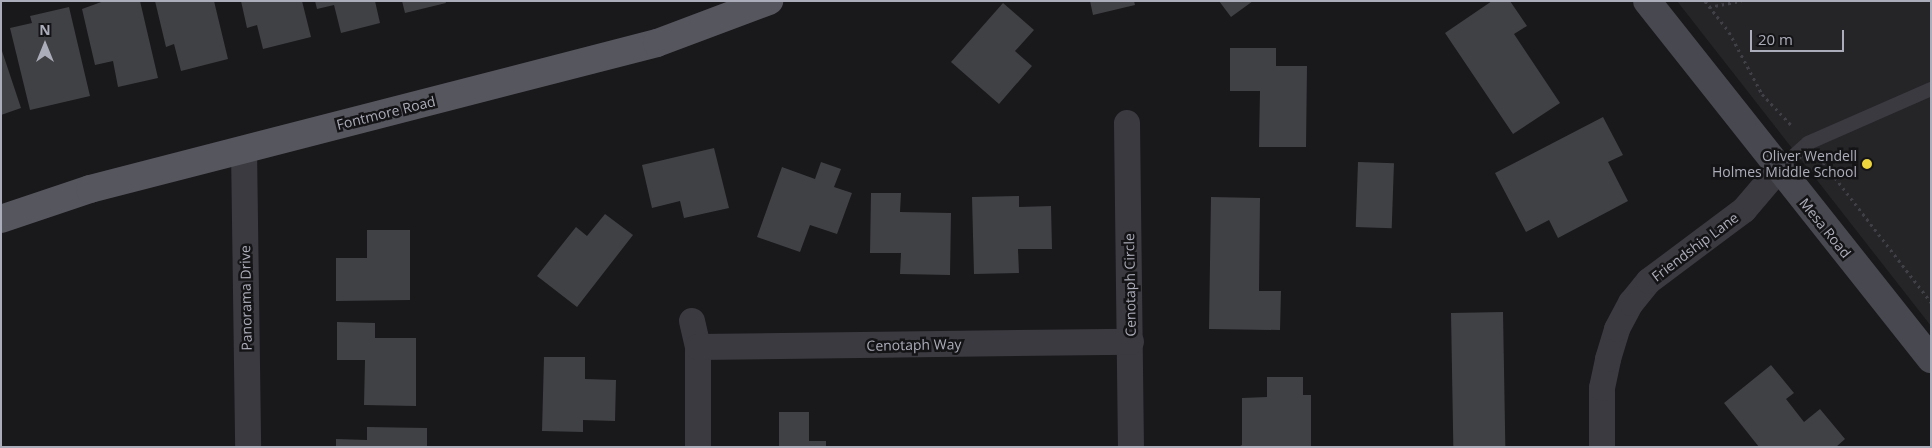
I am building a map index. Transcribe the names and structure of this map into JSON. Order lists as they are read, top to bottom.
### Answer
{
  "streets": {
    "main road": ["Fontmore Road", "Mesa Road"],
    "street": [
      "Friendship Lane",
      "Cenotaph Circle",
      "Panorama Drive",
      "Cenotaph Way"
    ]
  },
  "crossings": [
    ["Fontmore Road", "Panorama Drive"],
    ["Mesa Road", "Friendship Lane"],
    ["Cenotaph Circle", "Cenotaph Way"]
  ],
  "places": ["Oliver Wendell Holmes Middle School"],
  "scale_bar": "20 m",
  "north": "top"
}
